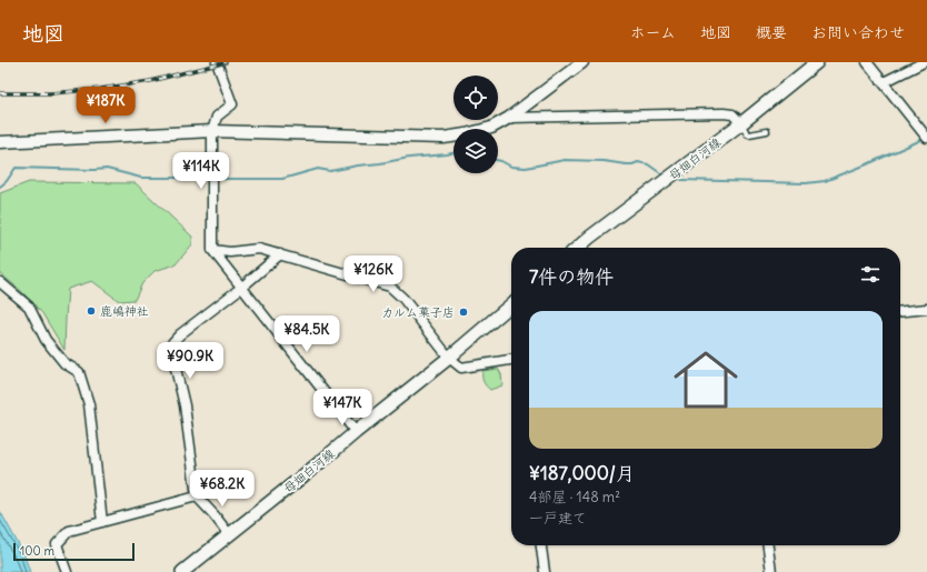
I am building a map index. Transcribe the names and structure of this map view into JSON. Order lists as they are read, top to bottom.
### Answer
{
  "streets": {
    "main road": ["母畑白河線"]
  },
  "places": ["鹿嶋神社", "カルム菓子店"],
  "scale_bar": "100 m",
  "page": {
    "header": "地図",
    "nav": [
      "ホーム",
      "地図",
      "概要",
      "お問い合わせ"
    ],
    "price": [
      "¥187K",
      "¥114K",
      "¥126K",
      "¥84.5K",
      "¥90.9K",
      "¥147K",
      "¥68.2K"
    ],
    "heading": "7件の物件",
    "list": [
      {
        "name": "¥187,000/月",
        "note": "4部屋 · 148 m² · 一戸建て"
      }
    ],
    "scale": "100 m"
  }
}
